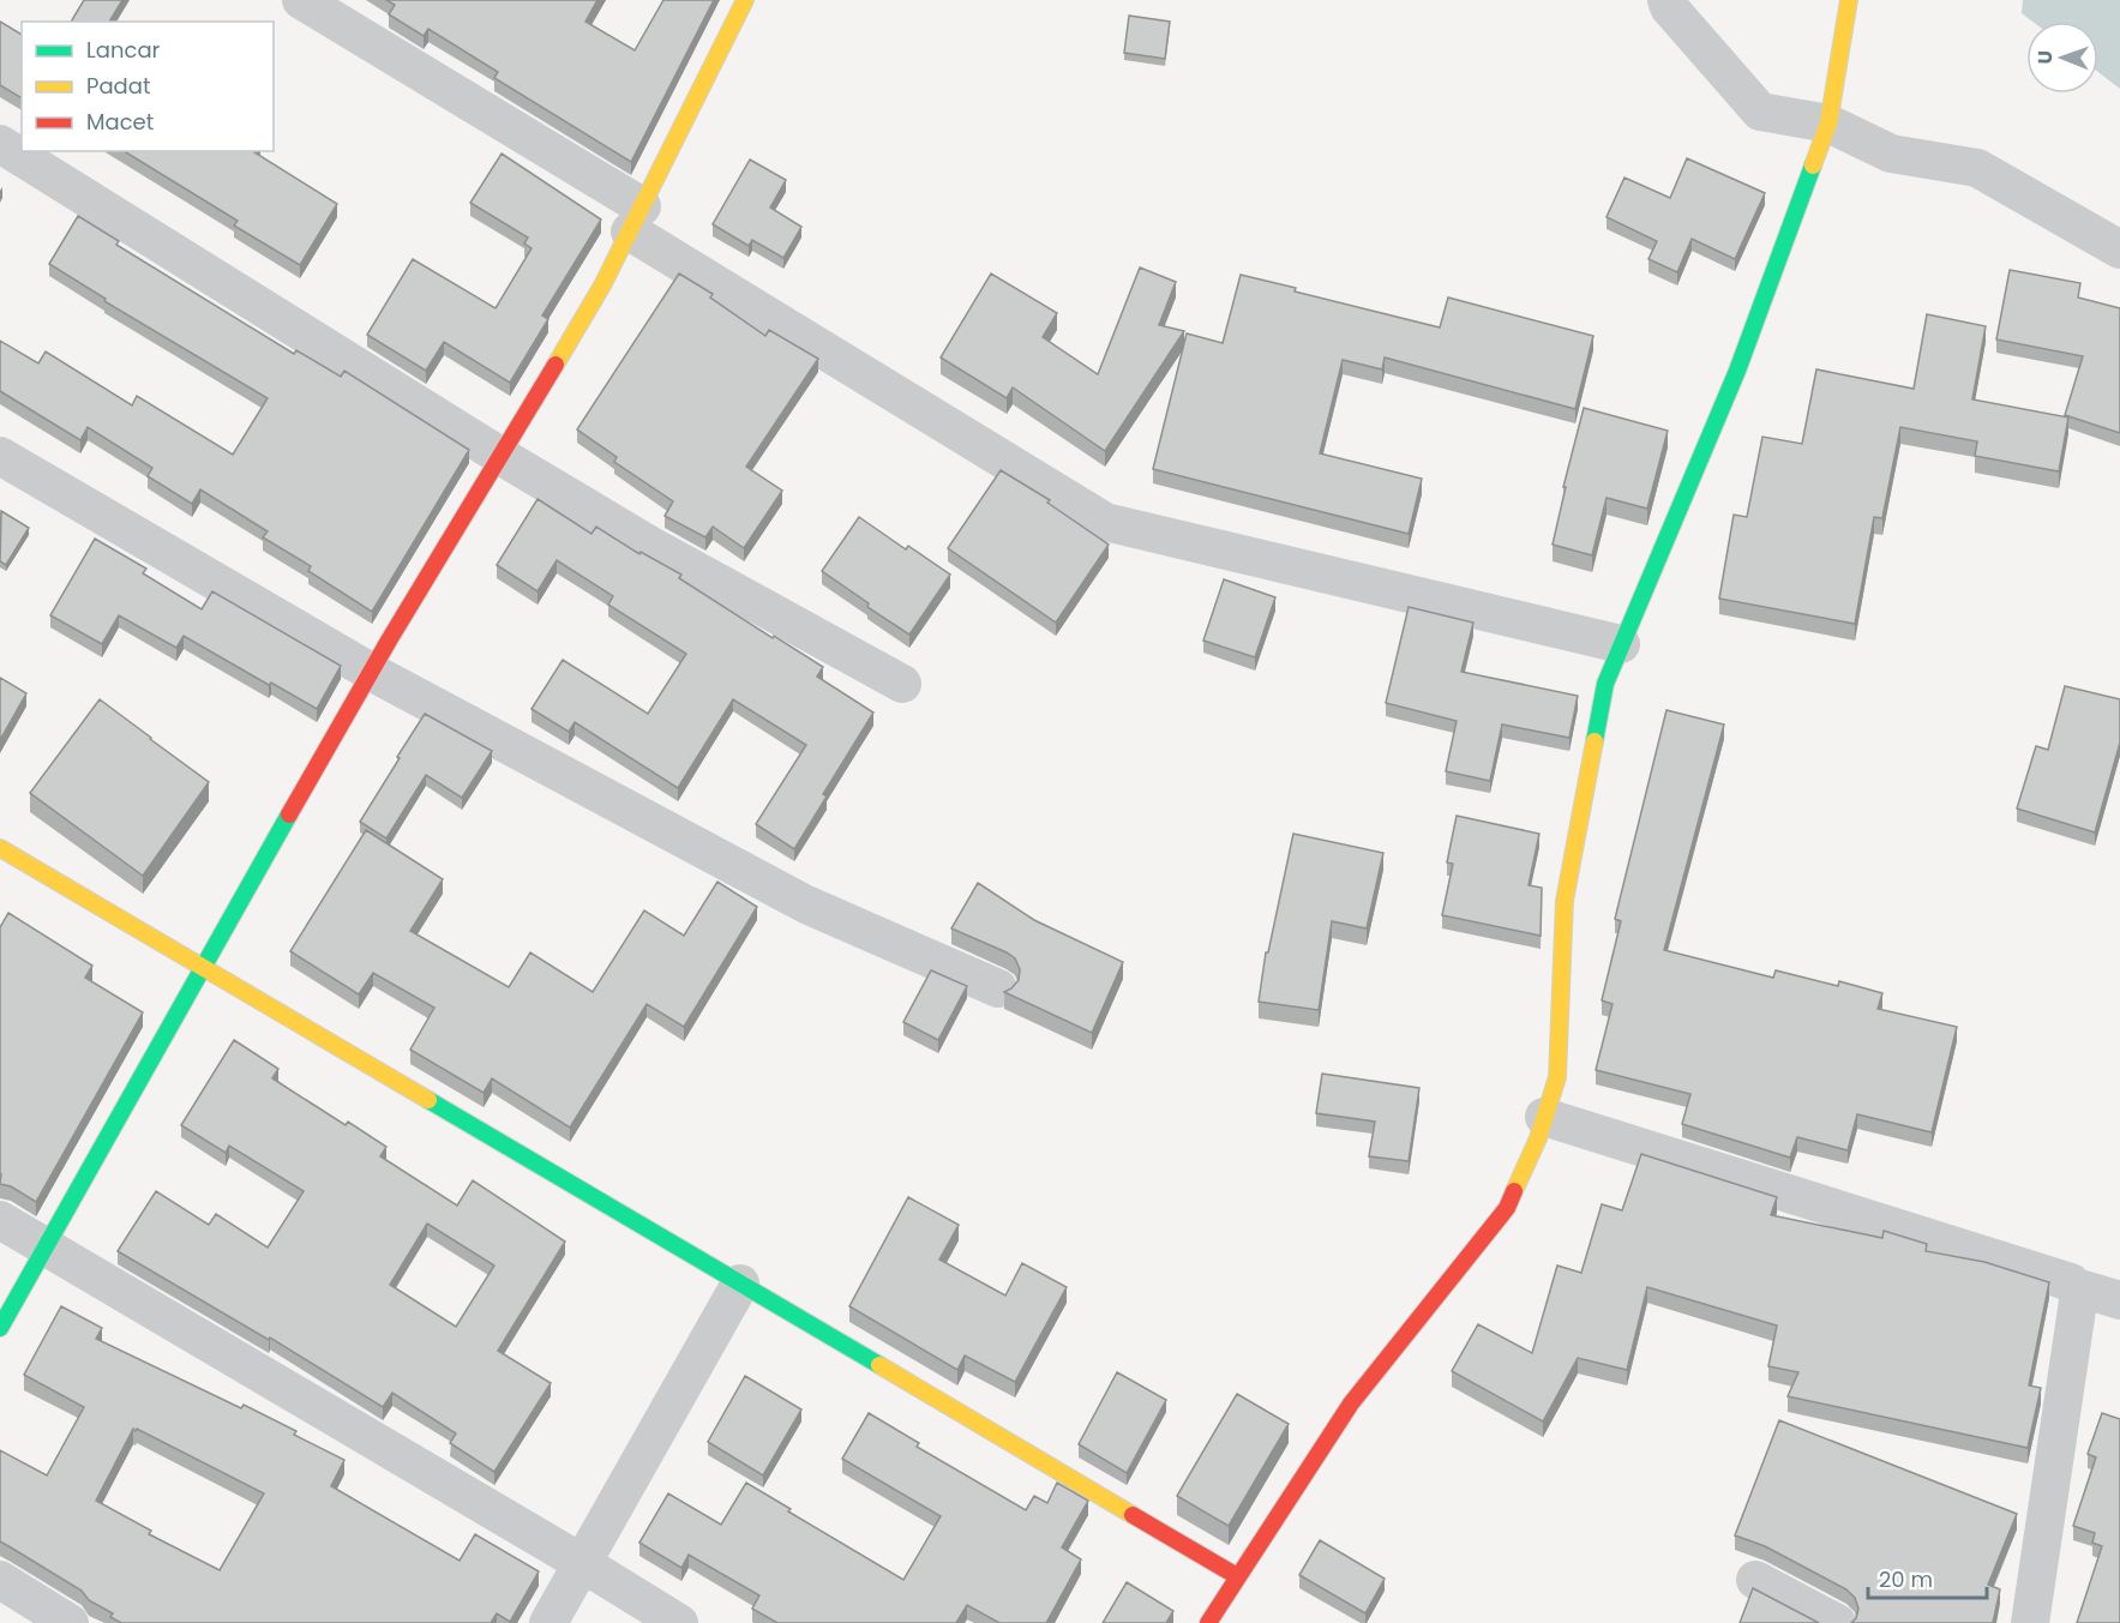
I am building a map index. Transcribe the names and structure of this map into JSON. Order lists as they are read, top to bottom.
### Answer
{
  "legend": ["Lancar", "Padat", "Macet"],
  "scale_bar": "20 m",
  "north": "left"
}
